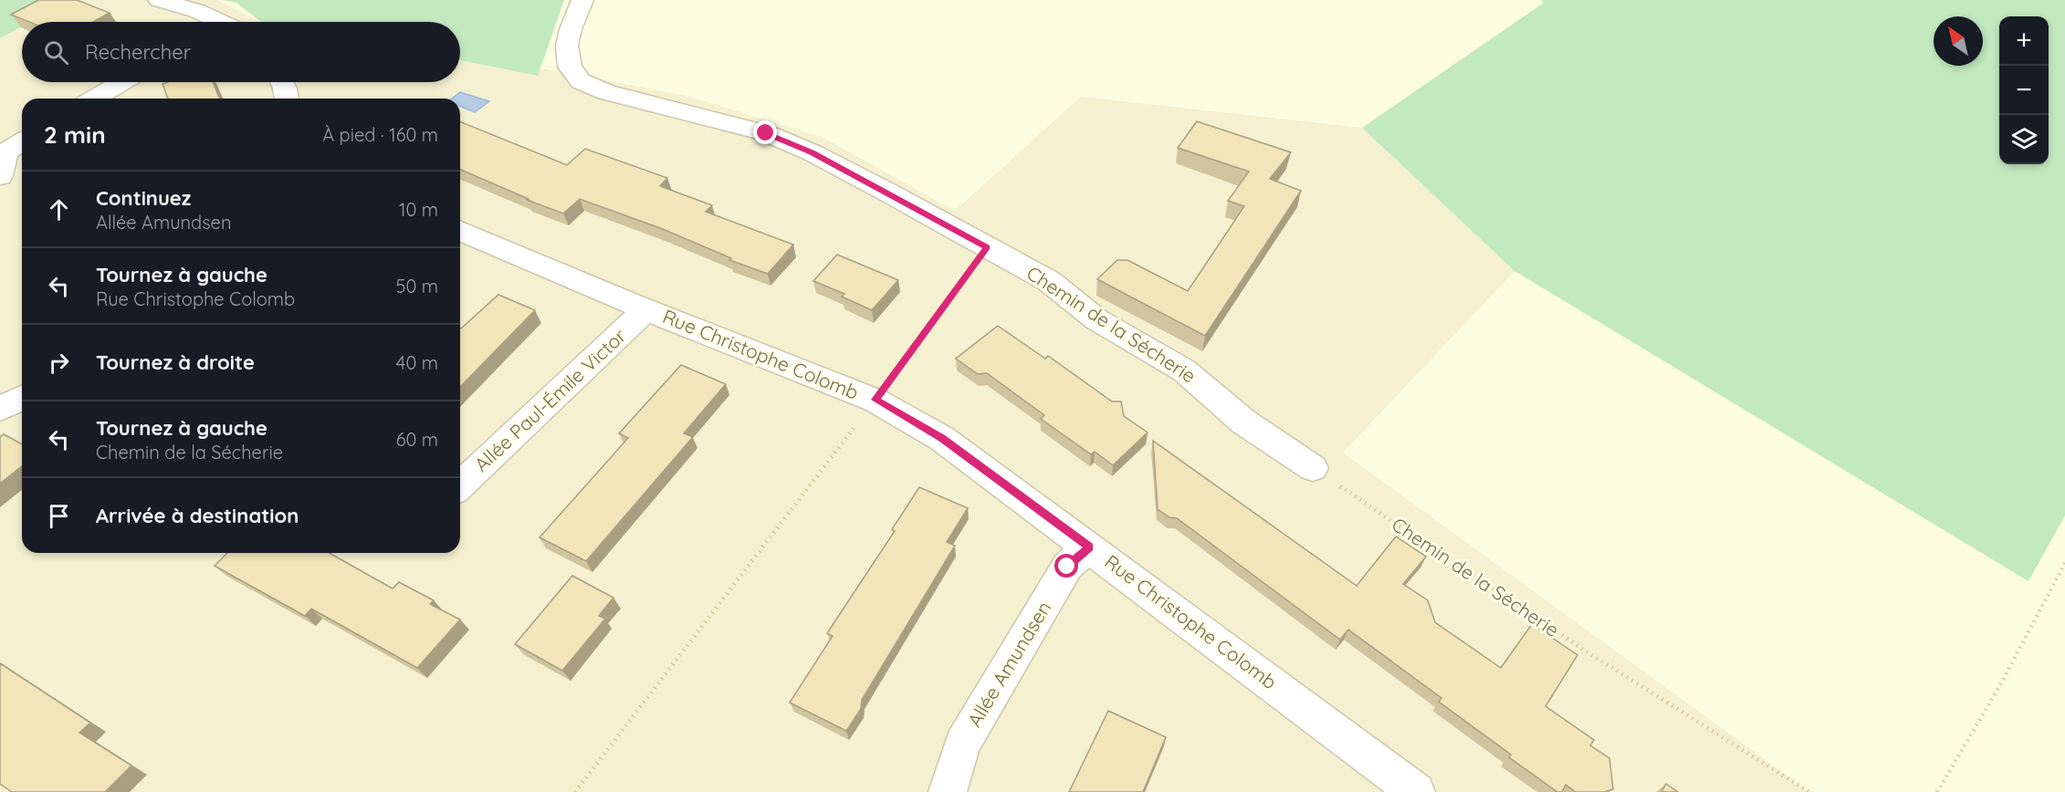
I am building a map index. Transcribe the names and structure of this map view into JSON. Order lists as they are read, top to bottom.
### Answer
{
  "streets": {
    "street": [
      "Chemin de la Sécherie",
      "Rue Christophe Colomb",
      "Allée Paul-Émile Victor",
      "Allée Amundsen"
    ]
  },
  "crossings": [
    ["Rue Christophe Colomb", "Allée Paul-Émile Victor"],
    ["Rue Christophe Colomb", "Allée Amundsen"]
  ],
  "north": "top left",
  "page": {
    "map_buttons": ["+", "−"],
    "search": "Rechercher",
    "heading": ["2 min", "À pied · 160 m"],
    "list": [
      ["Continuez", "Allée Amundsen", "10 m"],
      ["Tournez à gauche", "Rue Christophe Colomb", "50 m"],
      ["Tournez à droite", "40 m"],
      ["Tournez à gauche", "Chemin de la Sécherie", "60 m"],
      "Arrivée à destination"
    ]
  }
}
